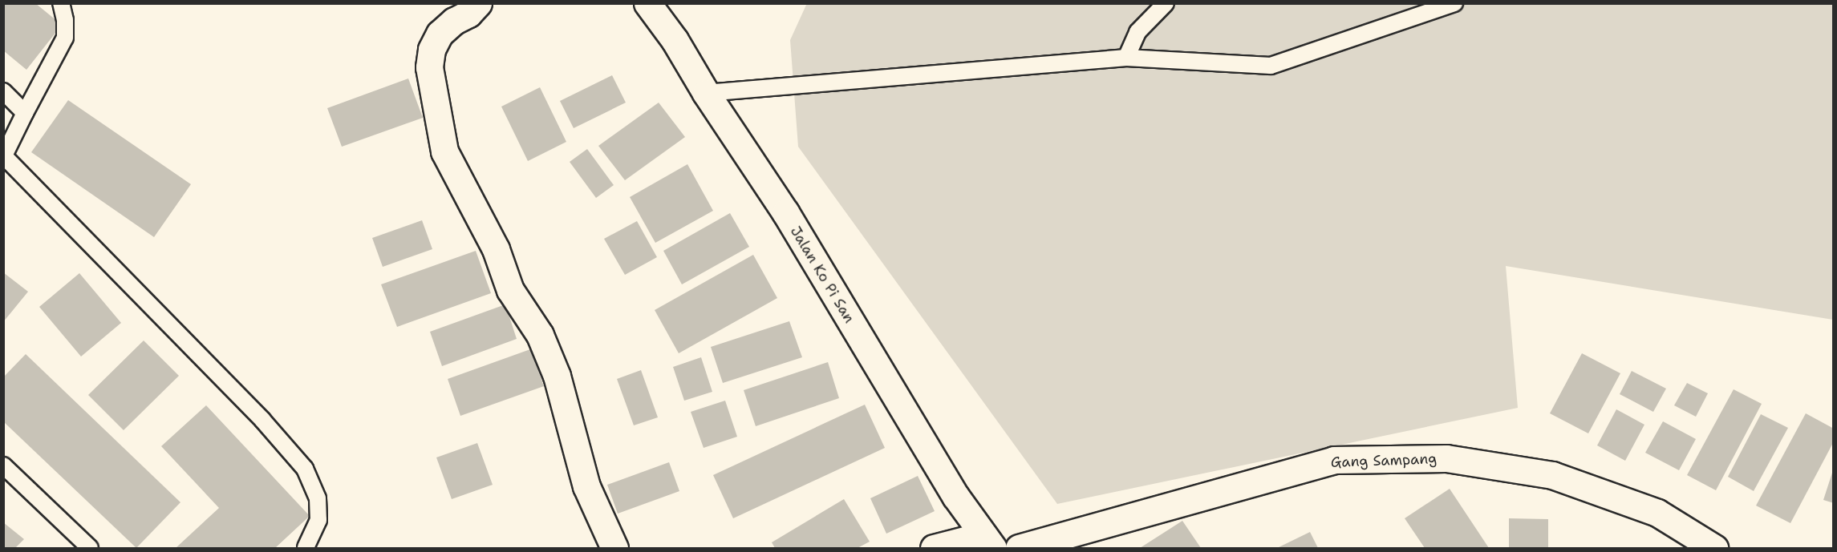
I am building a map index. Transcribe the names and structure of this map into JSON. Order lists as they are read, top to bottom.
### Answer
{
  "streets": {
    "street": ["Jalan Ko Pi San", "Gang Sampang"]
  }
}
